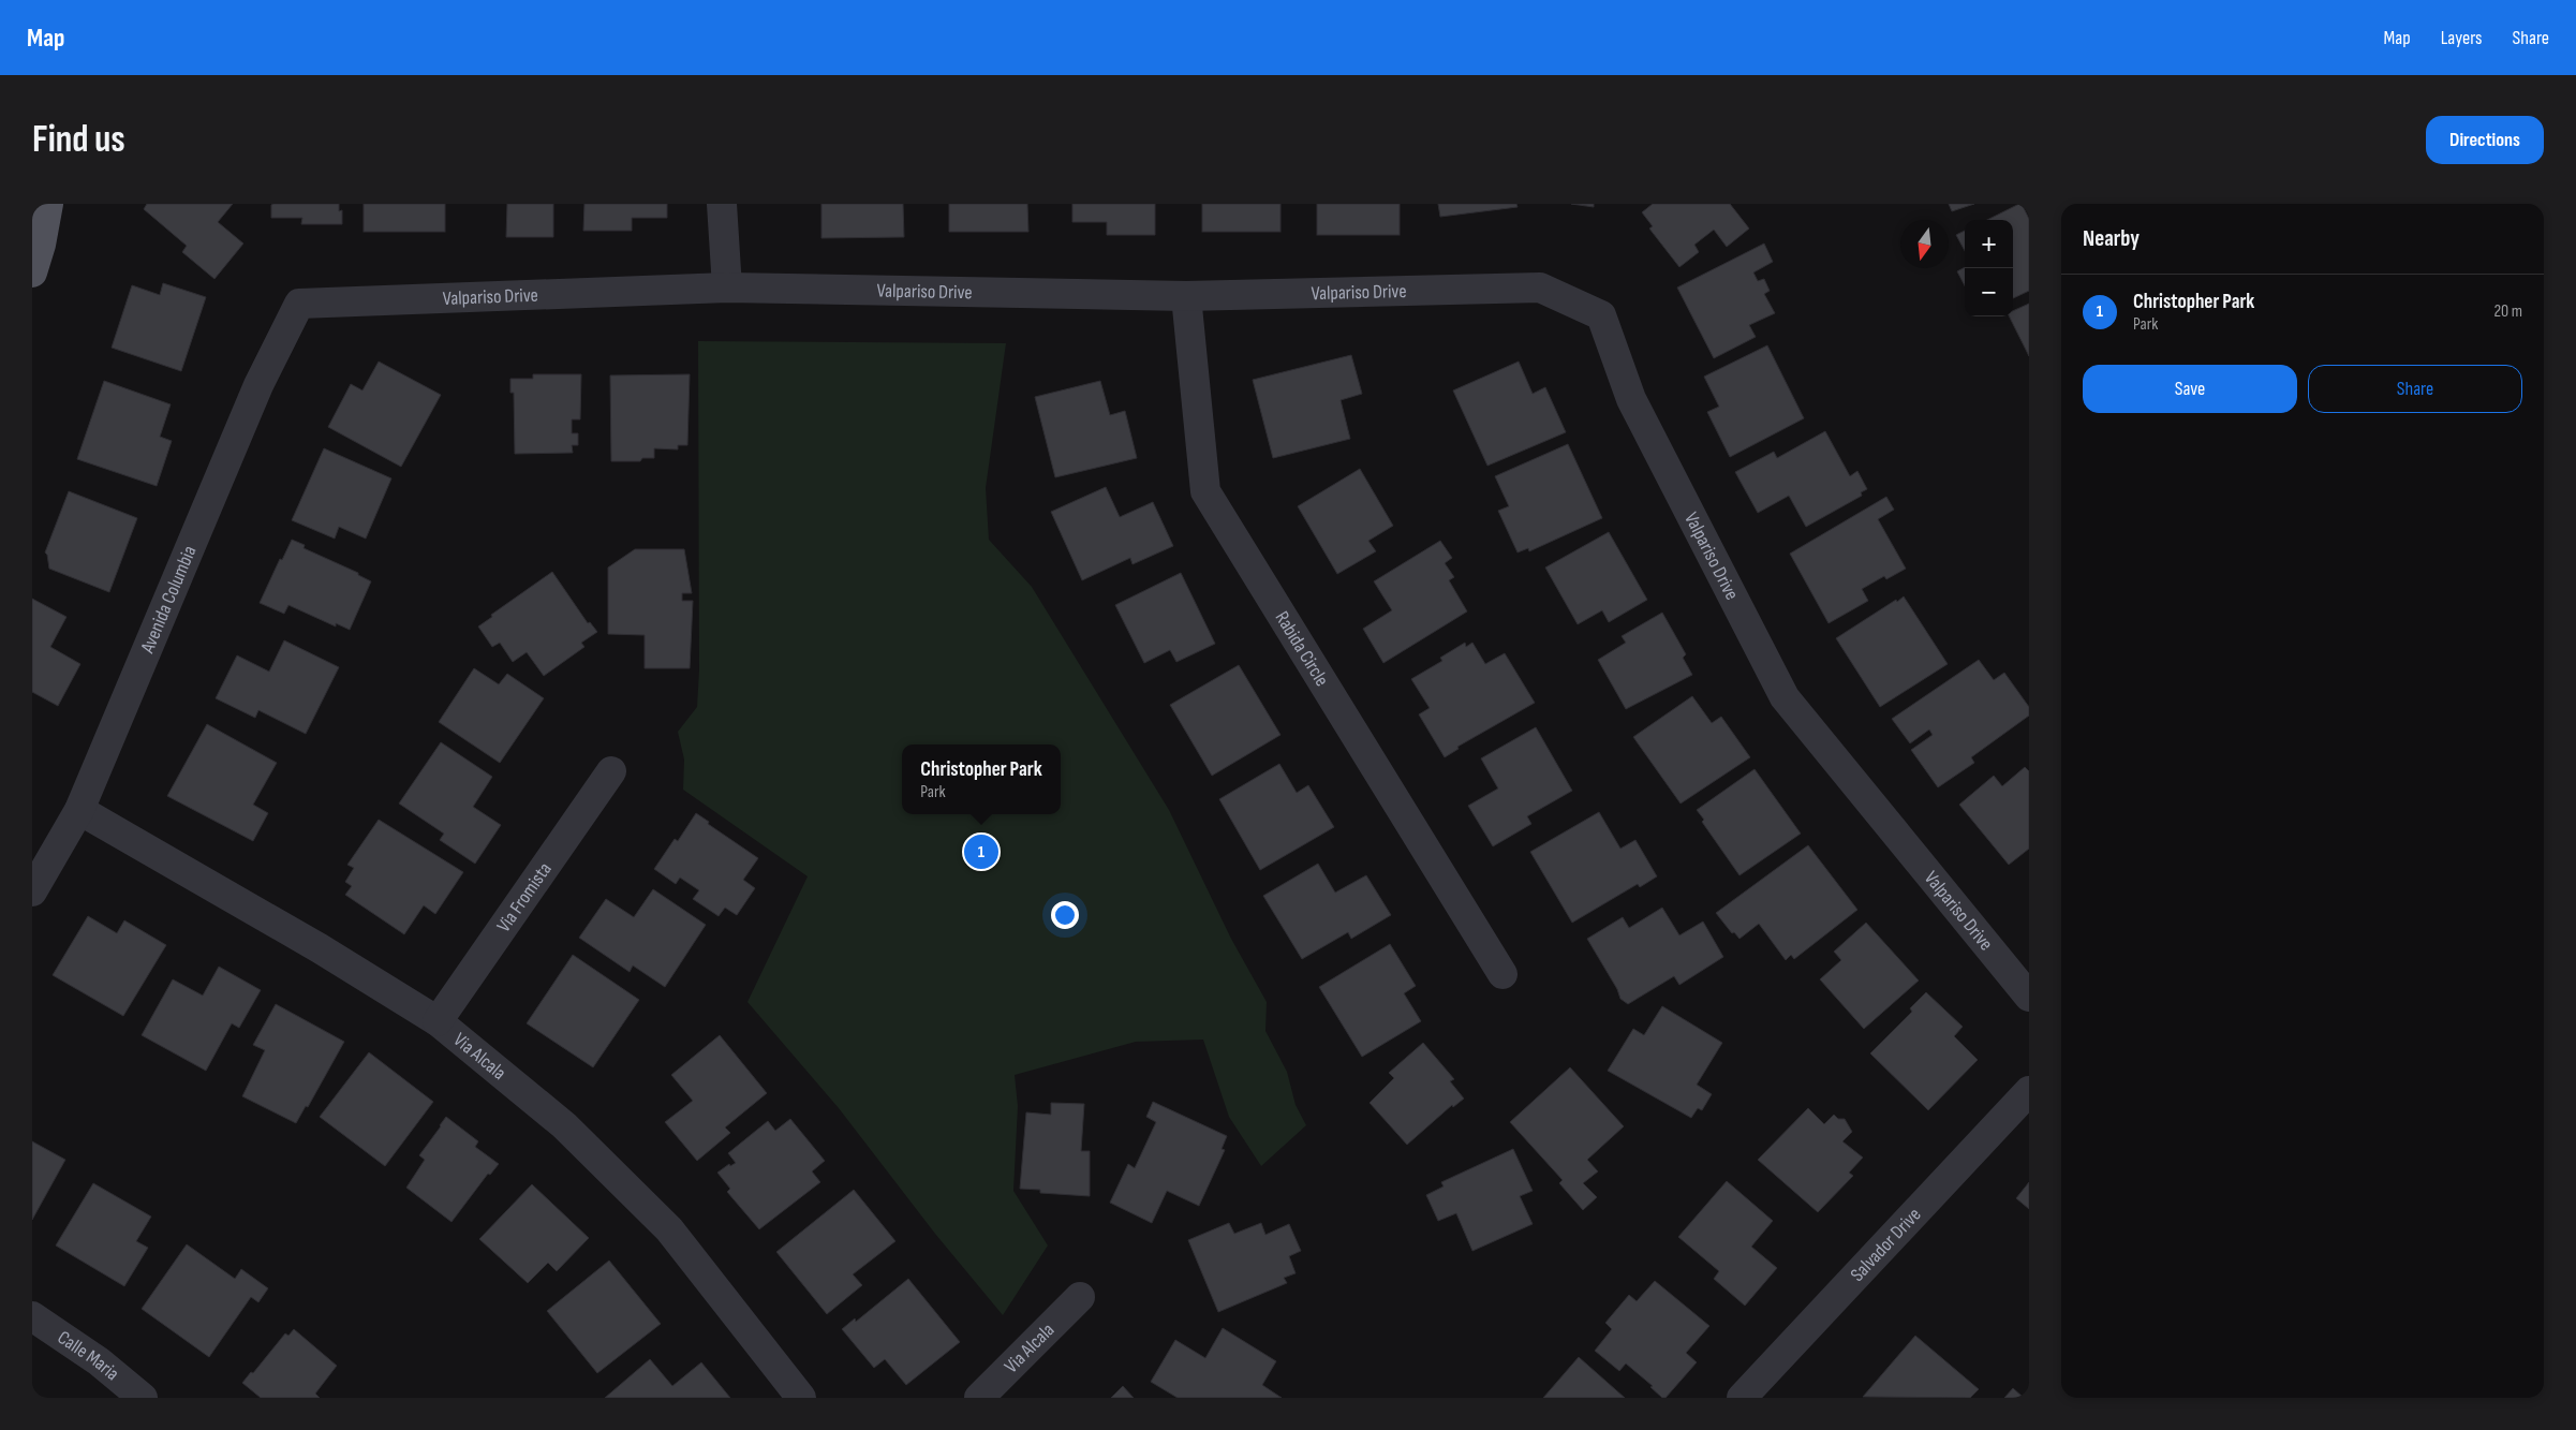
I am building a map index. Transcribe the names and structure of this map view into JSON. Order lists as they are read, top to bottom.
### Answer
{
  "streets": {
    "street": [
      "Valpariso Drive",
      "Avenida Columbia",
      "Rabida Circle",
      "Via Fromista",
      "Via Alcala",
      "Salvador Drive",
      "Calle Maria"
    ]
  },
  "crossings": [
    ["Valpariso Drive", "Avenida Columbia"],
    ["Valpariso Drive", "Rabida Circle"],
    ["Avenida Columbia", "Via Alcala"],
    ["Via Fromista", "Via Alcala"]
  ],
  "north": "bottom",
  "page": {
    "header": "Map",
    "nav": ["Map", "Layers", "Share"],
    "buttons": [
      "Directions",
      ["Save", "Share"]
    ],
    "title": "Find us",
    "heading": "Nearby",
    "map_buttons": ["+", "−"],
    "list": [
      {
        "mark": "1",
        "name": "Christopher Park",
        "note": "Park",
        "value": "20 m"
      }
    ],
    "popup": ["Christopher Park", "Park"],
    "pins": "1"
  }
}
